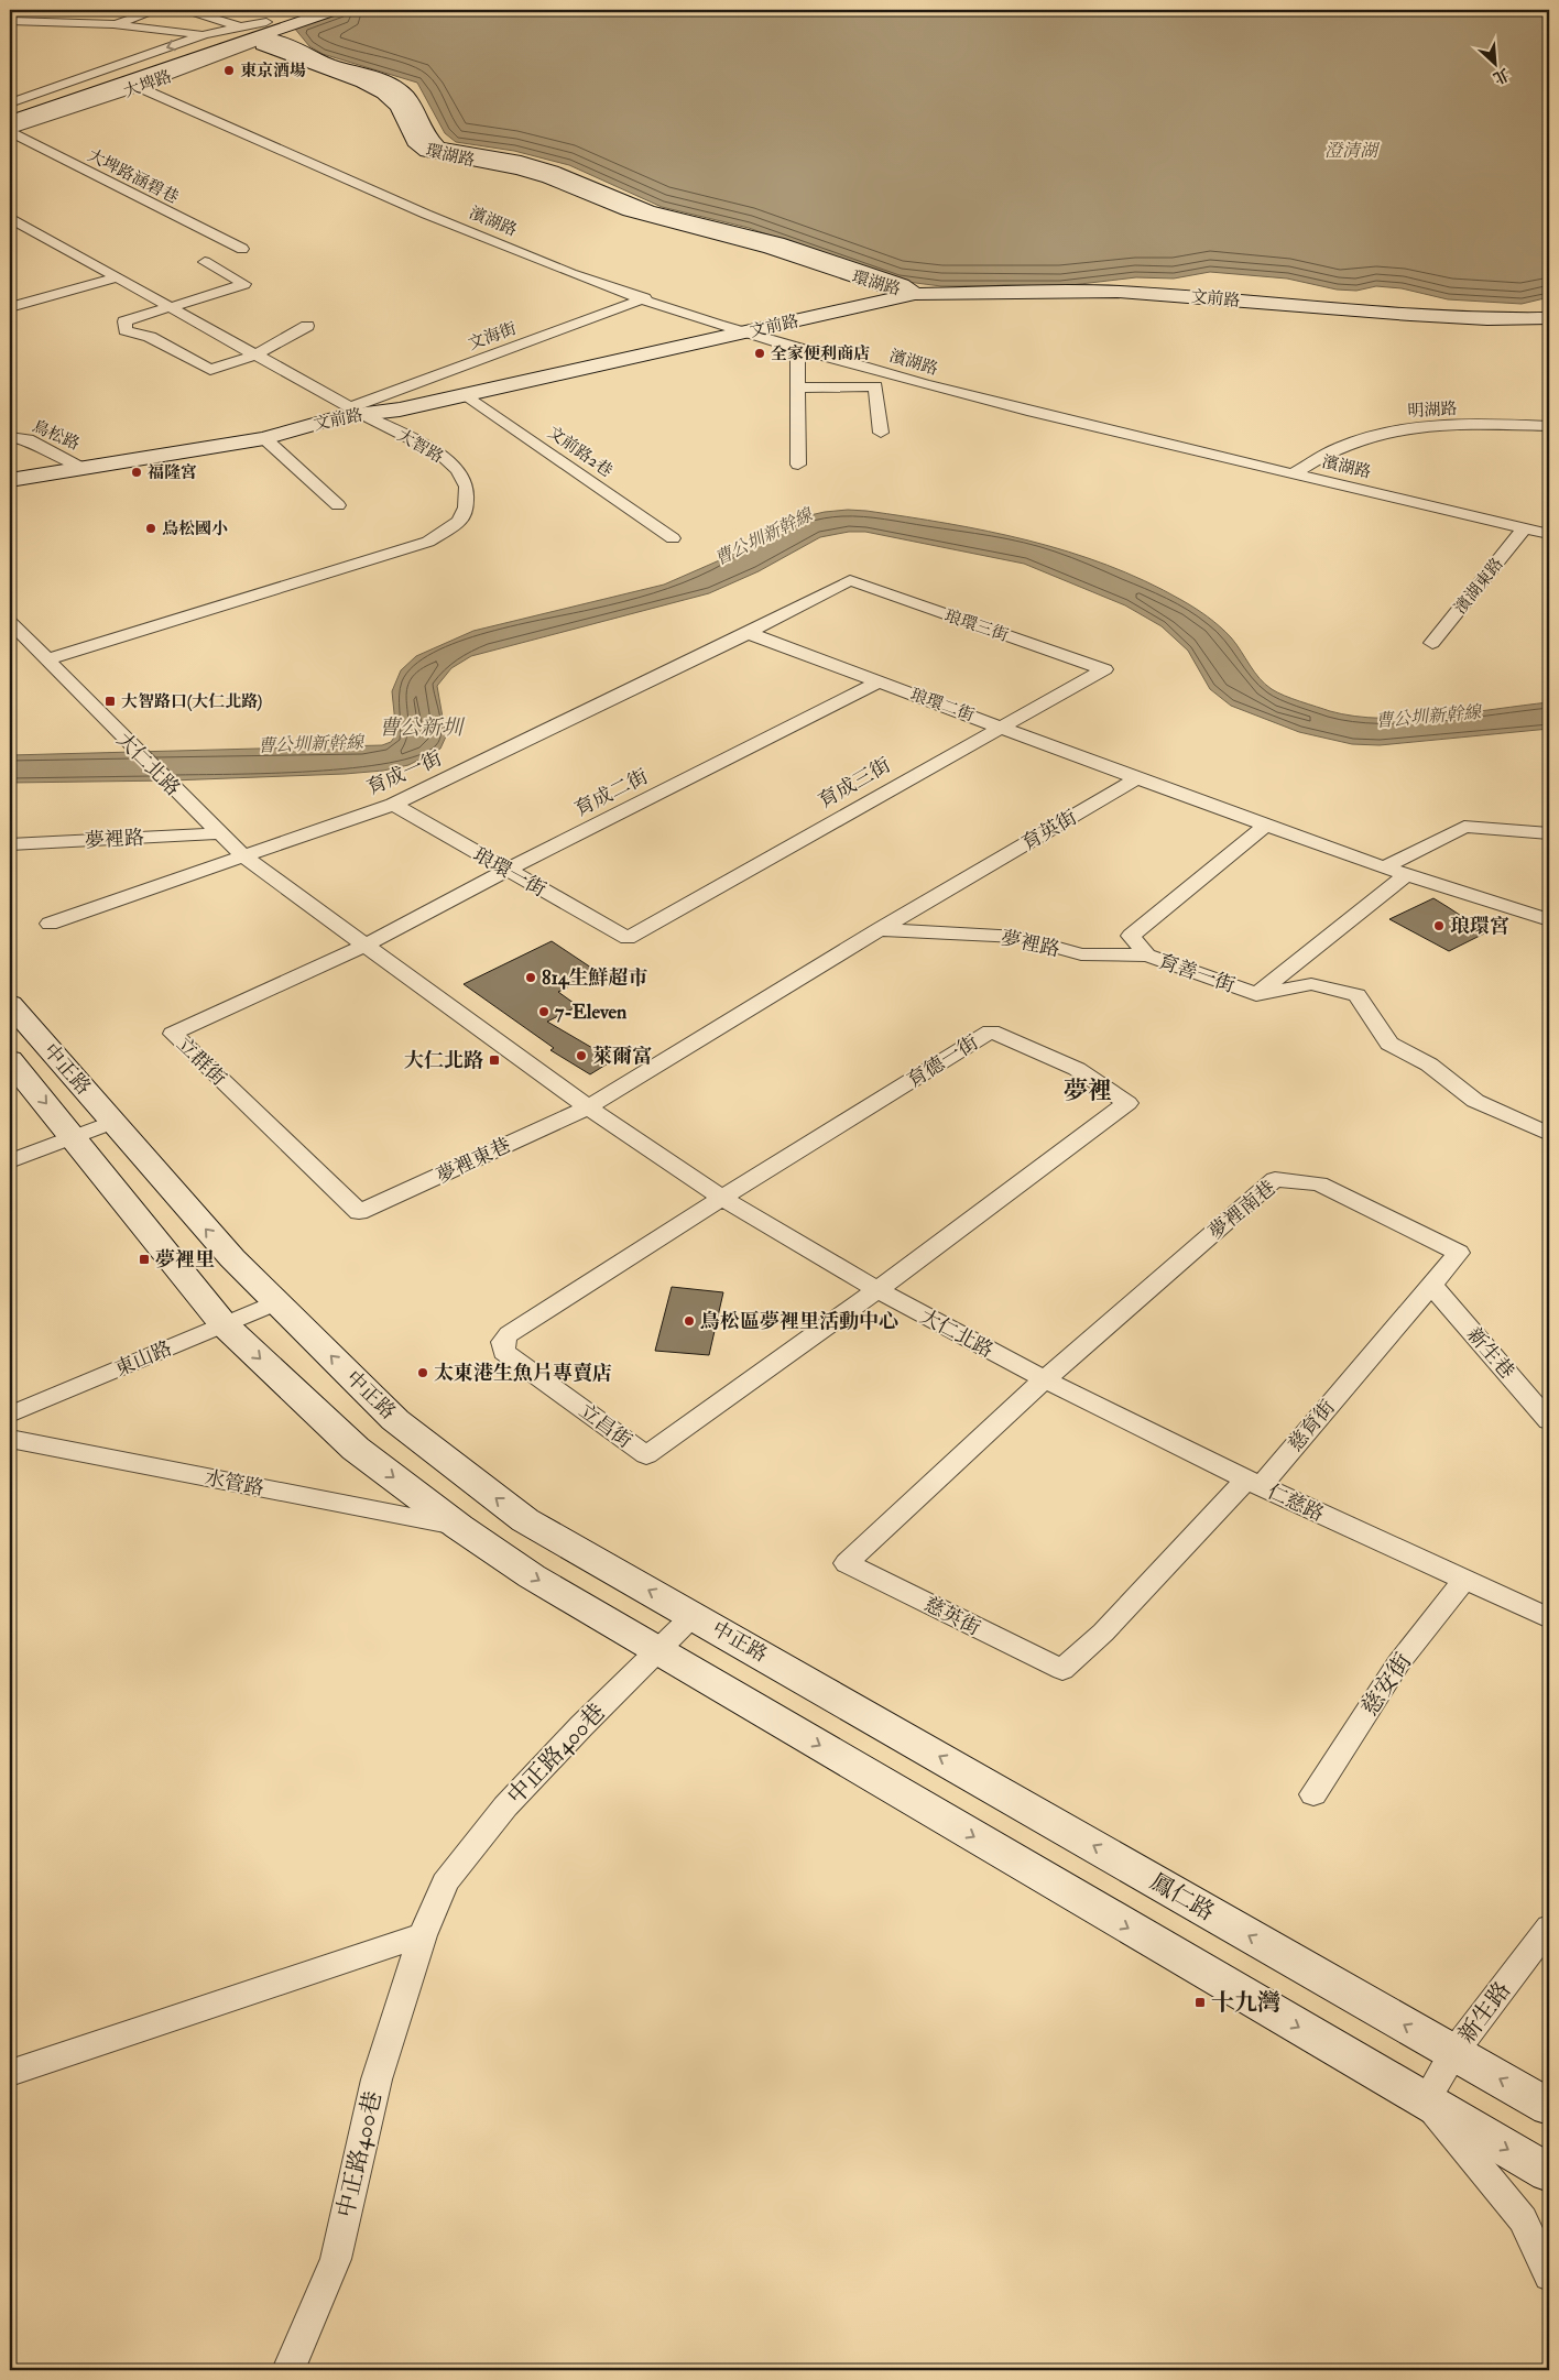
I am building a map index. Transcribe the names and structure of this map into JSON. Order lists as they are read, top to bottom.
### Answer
{
  "streets": {
    "main road": [
      "大埤路",
      "環湖路",
      "文前路",
      "中正路",
      "鳳仁路"
    ],
    "street": [
      "大埤路涵碧巷",
      "濱湖路",
      "文海街",
      "明湖路",
      "鳥松路",
      "大智路",
      "文前路2巷",
      "濱湖東路",
      "琅環三街",
      "琅環二街",
      "大仁北路",
      "育成一街",
      "育成三街",
      "育成二街",
      "育英街",
      "夢裡路",
      "琅環一街",
      "育善一街",
      "立群街",
      "育德一街",
      "夢裡東巷",
      "夢裡南巷",
      "新生巷",
      "東山路",
      "立昌街",
      "慈育街",
      "水管路",
      "仁慈路",
      "慈英街",
      "慈安街",
      "中正路400巷",
      "新生路"
    ]
  },
  "crossings": [
    ["大埤路", "環湖路"],
    ["大埤路", "大埤路涵碧巷"],
    ["大埤路", "濱湖路"],
    ["環湖路", "文前路"],
    ["濱湖路", "文前路"],
    ["濱湖路", "文海街"],
    ["濱湖路", "明湖路"],
    ["濱湖路", "濱湖東路"],
    ["文前路", "文海街"],
    ["文前路", "鳥松路"],
    ["文前路", "大智路"],
    ["文前路", "文前路2巷"],
    ["文海街", "大智路"],
    ["大智路", "大仁北路"],
    ["琅環三街", "育成一街"],
    ["琅環三街", "育成三街"],
    ["琅環二街", "育成一街"],
    ["琅環二街", "育成三街"],
    ["琅環二街", "育成二街"],
    ["琅環二街", "育英街"],
    ["大仁北路", "育成一街"],
    ["大仁北路", "育成二街"],
    ["大仁北路", "育英街"],
    ["大仁北路", "夢裡路"],
    ["大仁北路", "立群街"],
    ["大仁北路", "育德一街"],
    ["大仁北路", "夢裡東巷"],
    ["大仁北路", "夢裡南巷"],
    ["大仁北路", "立昌街"],
    ["大仁北路", "仁慈路"],
    ["大仁北路", "慈英街"],
    ["育成一街", "琅環一街"],
    ["育成三街", "琅環一街"],
    ["育成二街", "琅環一街"],
    ["育成二街", "立群街"],
    ["育英街", "夢裡路"],
    ["育英街", "夢裡東巷"],
    ["夢裡路", "育善一街"],
    ["立群街", "夢裡東巷"],
    ["育德一街", "立昌街"],
    ["中正路", "東山路"],
    ["中正路", "水管路"],
    ["中正路", "中正路400巷"],
    ["中正路", "鳳仁路"],
    ["中正路", "新生路"],
    ["夢裡南巷", "新生巷"],
    ["夢裡南巷", "慈育街"],
    ["夢裡南巷", "仁慈路"],
    ["夢裡南巷", "慈英街"],
    ["慈育街", "仁慈路"],
    ["慈育街", "慈英街"],
    ["仁慈路", "慈英街"],
    ["仁慈路", "慈安街"],
    ["鳳仁路", "新生路"]
  ],
  "one_way": ["鳳仁路"],
  "districts": ["夢裡"],
  "water": ["澄清湖", "曹公圳新幹線", "曹公新圳"],
  "places": {
    "other": [
      "東京酒場",
      "全家便利商店",
      "福隆宮",
      "鳥松國小",
      "琅環宮",
      "814生鮮超市",
      "7-Eleven",
      "萊爾富",
      "鳥松區夢裡里活動中心",
      "太東港生魚片專賣店"
    ],
    "transit": [
      "大智路口(大仁北路)",
      "大仁北路",
      "夢裡里",
      "十九灣"
    ]
  },
  "north": "bottom right"
}
